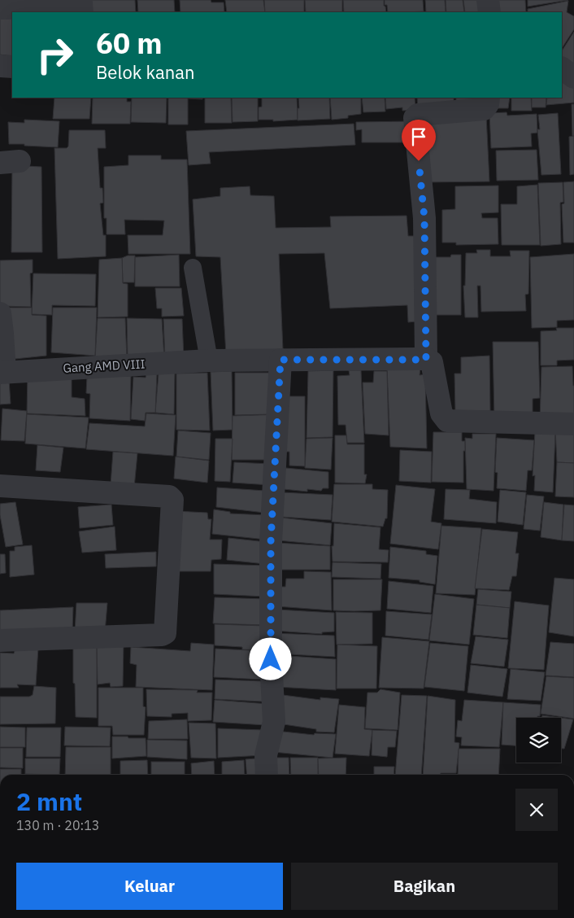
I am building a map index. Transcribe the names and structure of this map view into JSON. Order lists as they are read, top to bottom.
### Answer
{
  "streets": {
    "street": ["Gang AMD VIII"]
  },
  "page": {
    "turn": ["60 m", "Belok kanan"],
    "heading": ["2 mnt", "130 m · 20:13"],
    "buttons": ["Keluar", "Bagikan"]
  }
}
